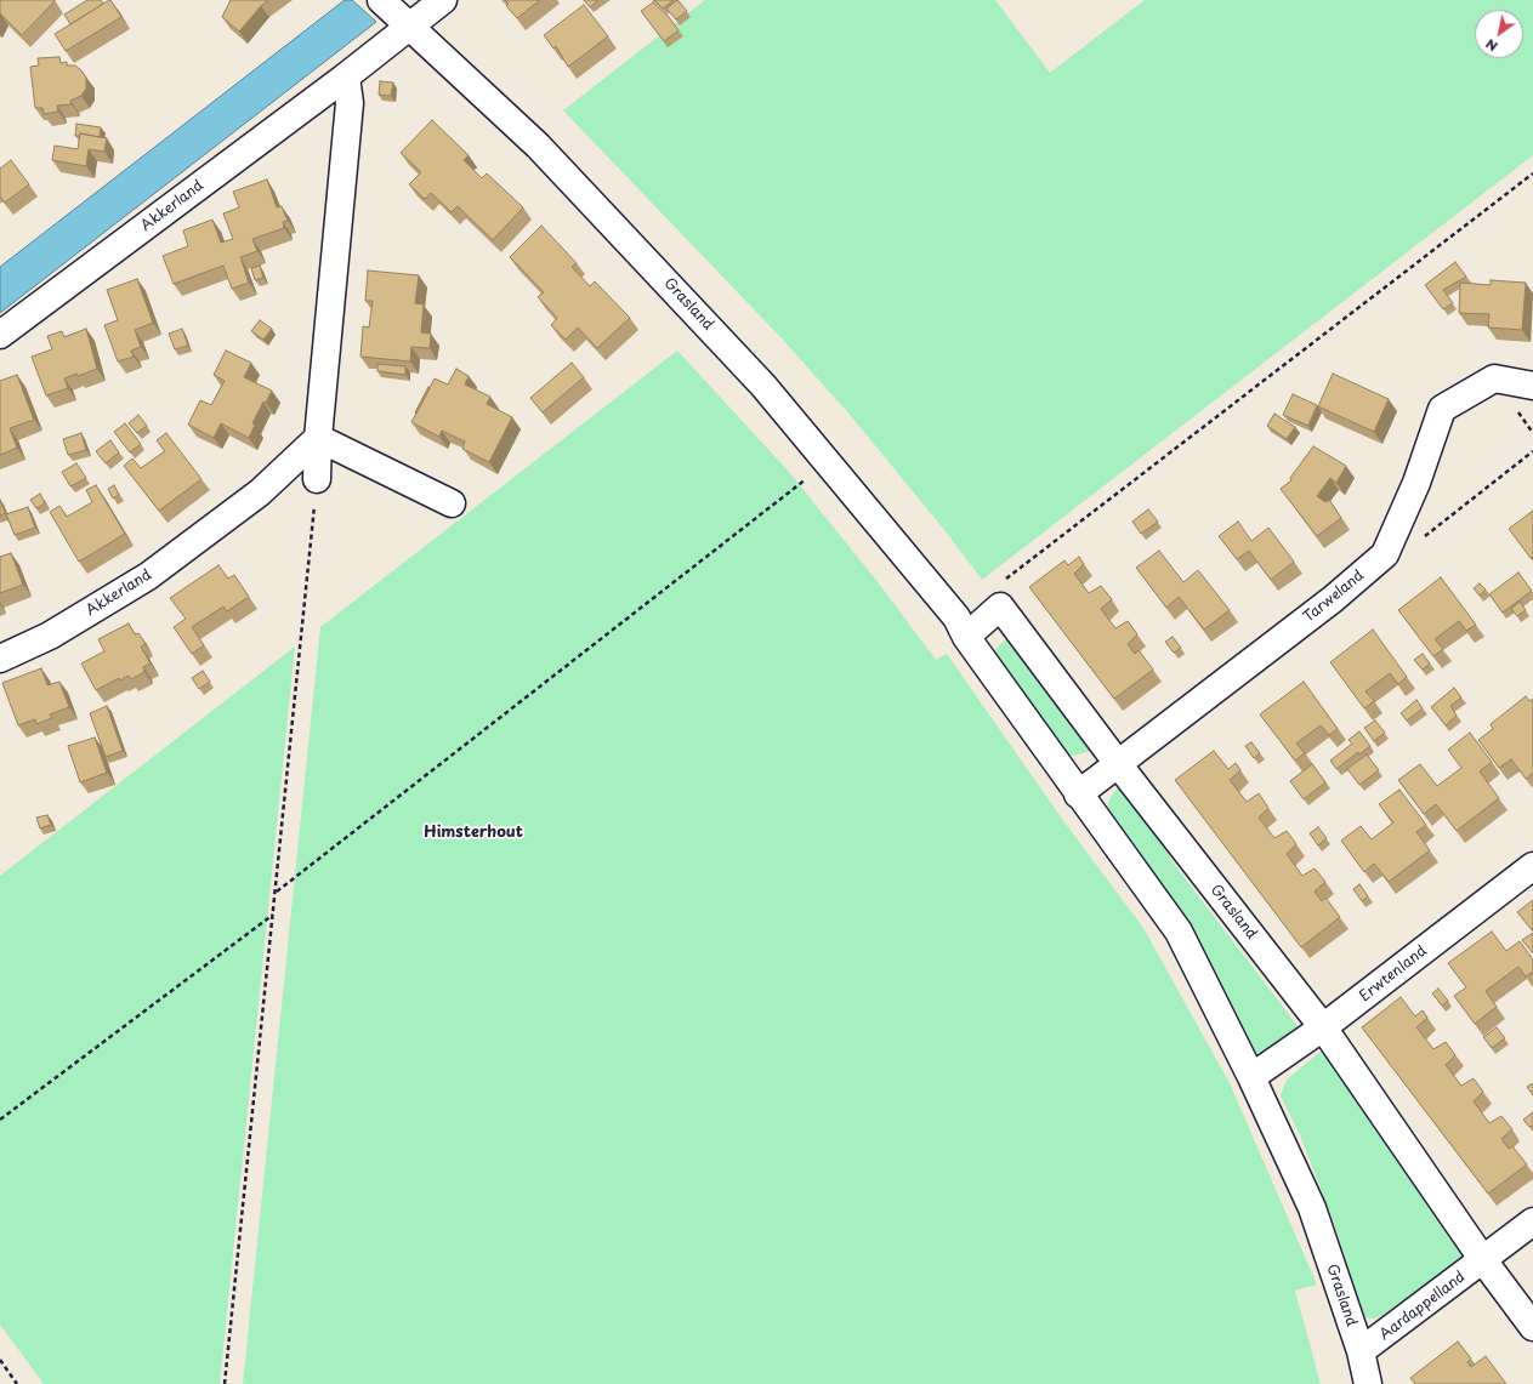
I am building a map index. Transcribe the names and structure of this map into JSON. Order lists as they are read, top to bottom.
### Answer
{
  "streets": {
    "street": [
      "Akkerland",
      "Grasland",
      "Tarweland",
      "Erwtenland",
      "Aardappelland"
    ]
  },
  "crossings": [
    ["Akkerland", "Grasland"],
    ["Grasland", "Tarweland"],
    ["Grasland", "Erwtenland"],
    ["Grasland", "Aardappelland"]
  ],
  "districts": ["Himsterhout"],
  "north": "bottom left"
}
